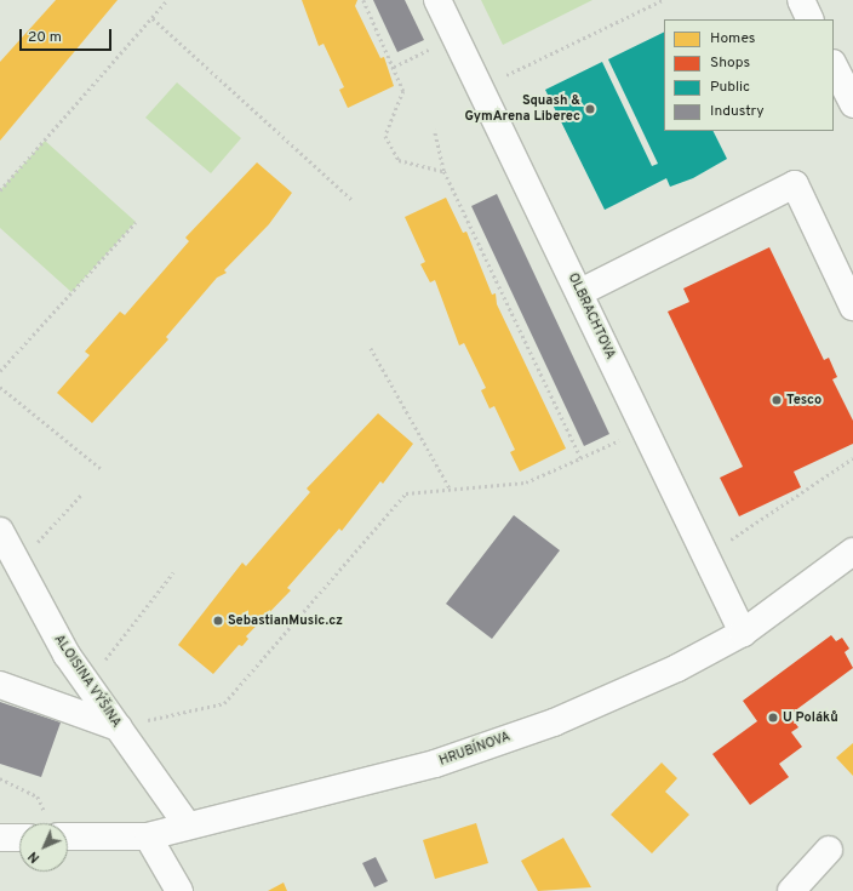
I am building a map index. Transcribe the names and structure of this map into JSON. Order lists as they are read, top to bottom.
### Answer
{
  "streets": {
    "street": ["OLBRACHTOVA", "ALOISINA VÝŠINA", "HRUBÍNOVA"]
  },
  "crossings": [
    ["OLBRACHTOVA", "HRUBÍNOVA"],
    ["ALOISINA VÝŠINA", "HRUBÍNOVA"]
  ],
  "places": [
    "Squash & GymArena Liberec",
    "Tesco",
    "SebastianMusic.cz",
    "U Poláků"
  ],
  "legend": [
    "Homes",
    "Shops",
    "Public",
    "Industry"
  ],
  "scale_bar": "20 m",
  "north": "bottom left"
}
